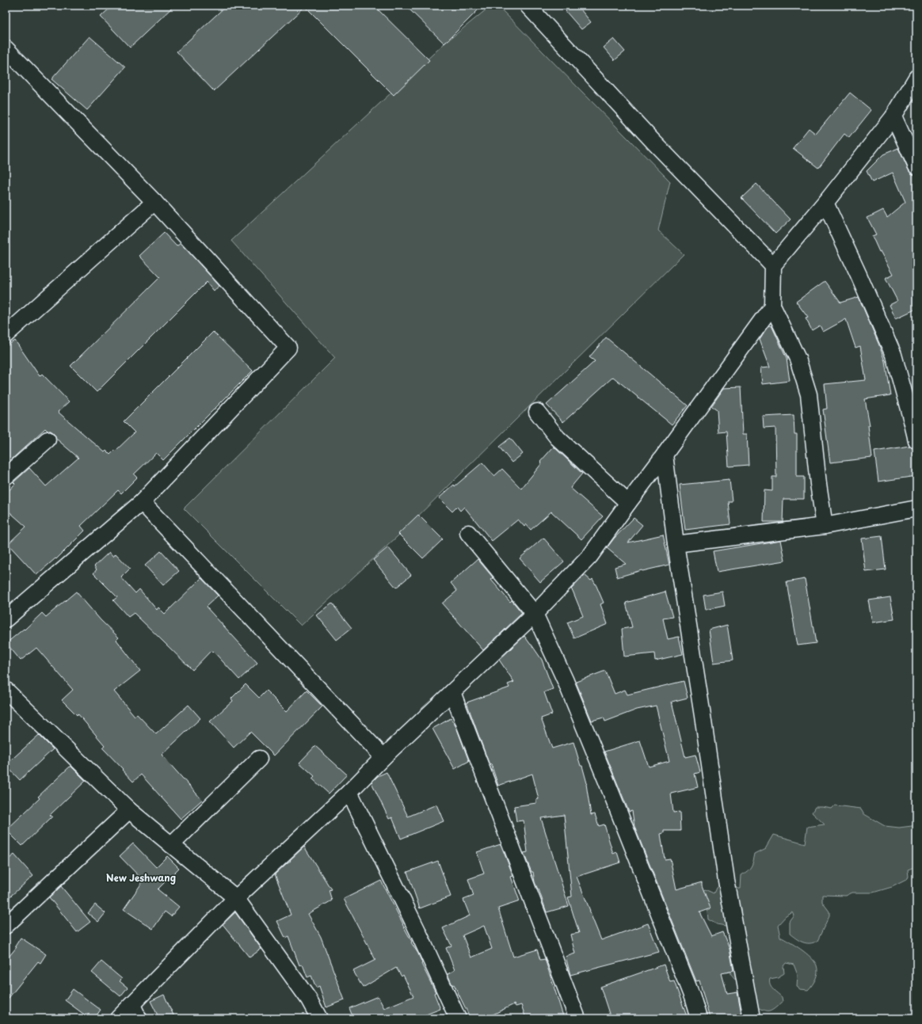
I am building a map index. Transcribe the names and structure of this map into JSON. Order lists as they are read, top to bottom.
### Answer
{
  "districts": ["New Jeshwang"]
}
